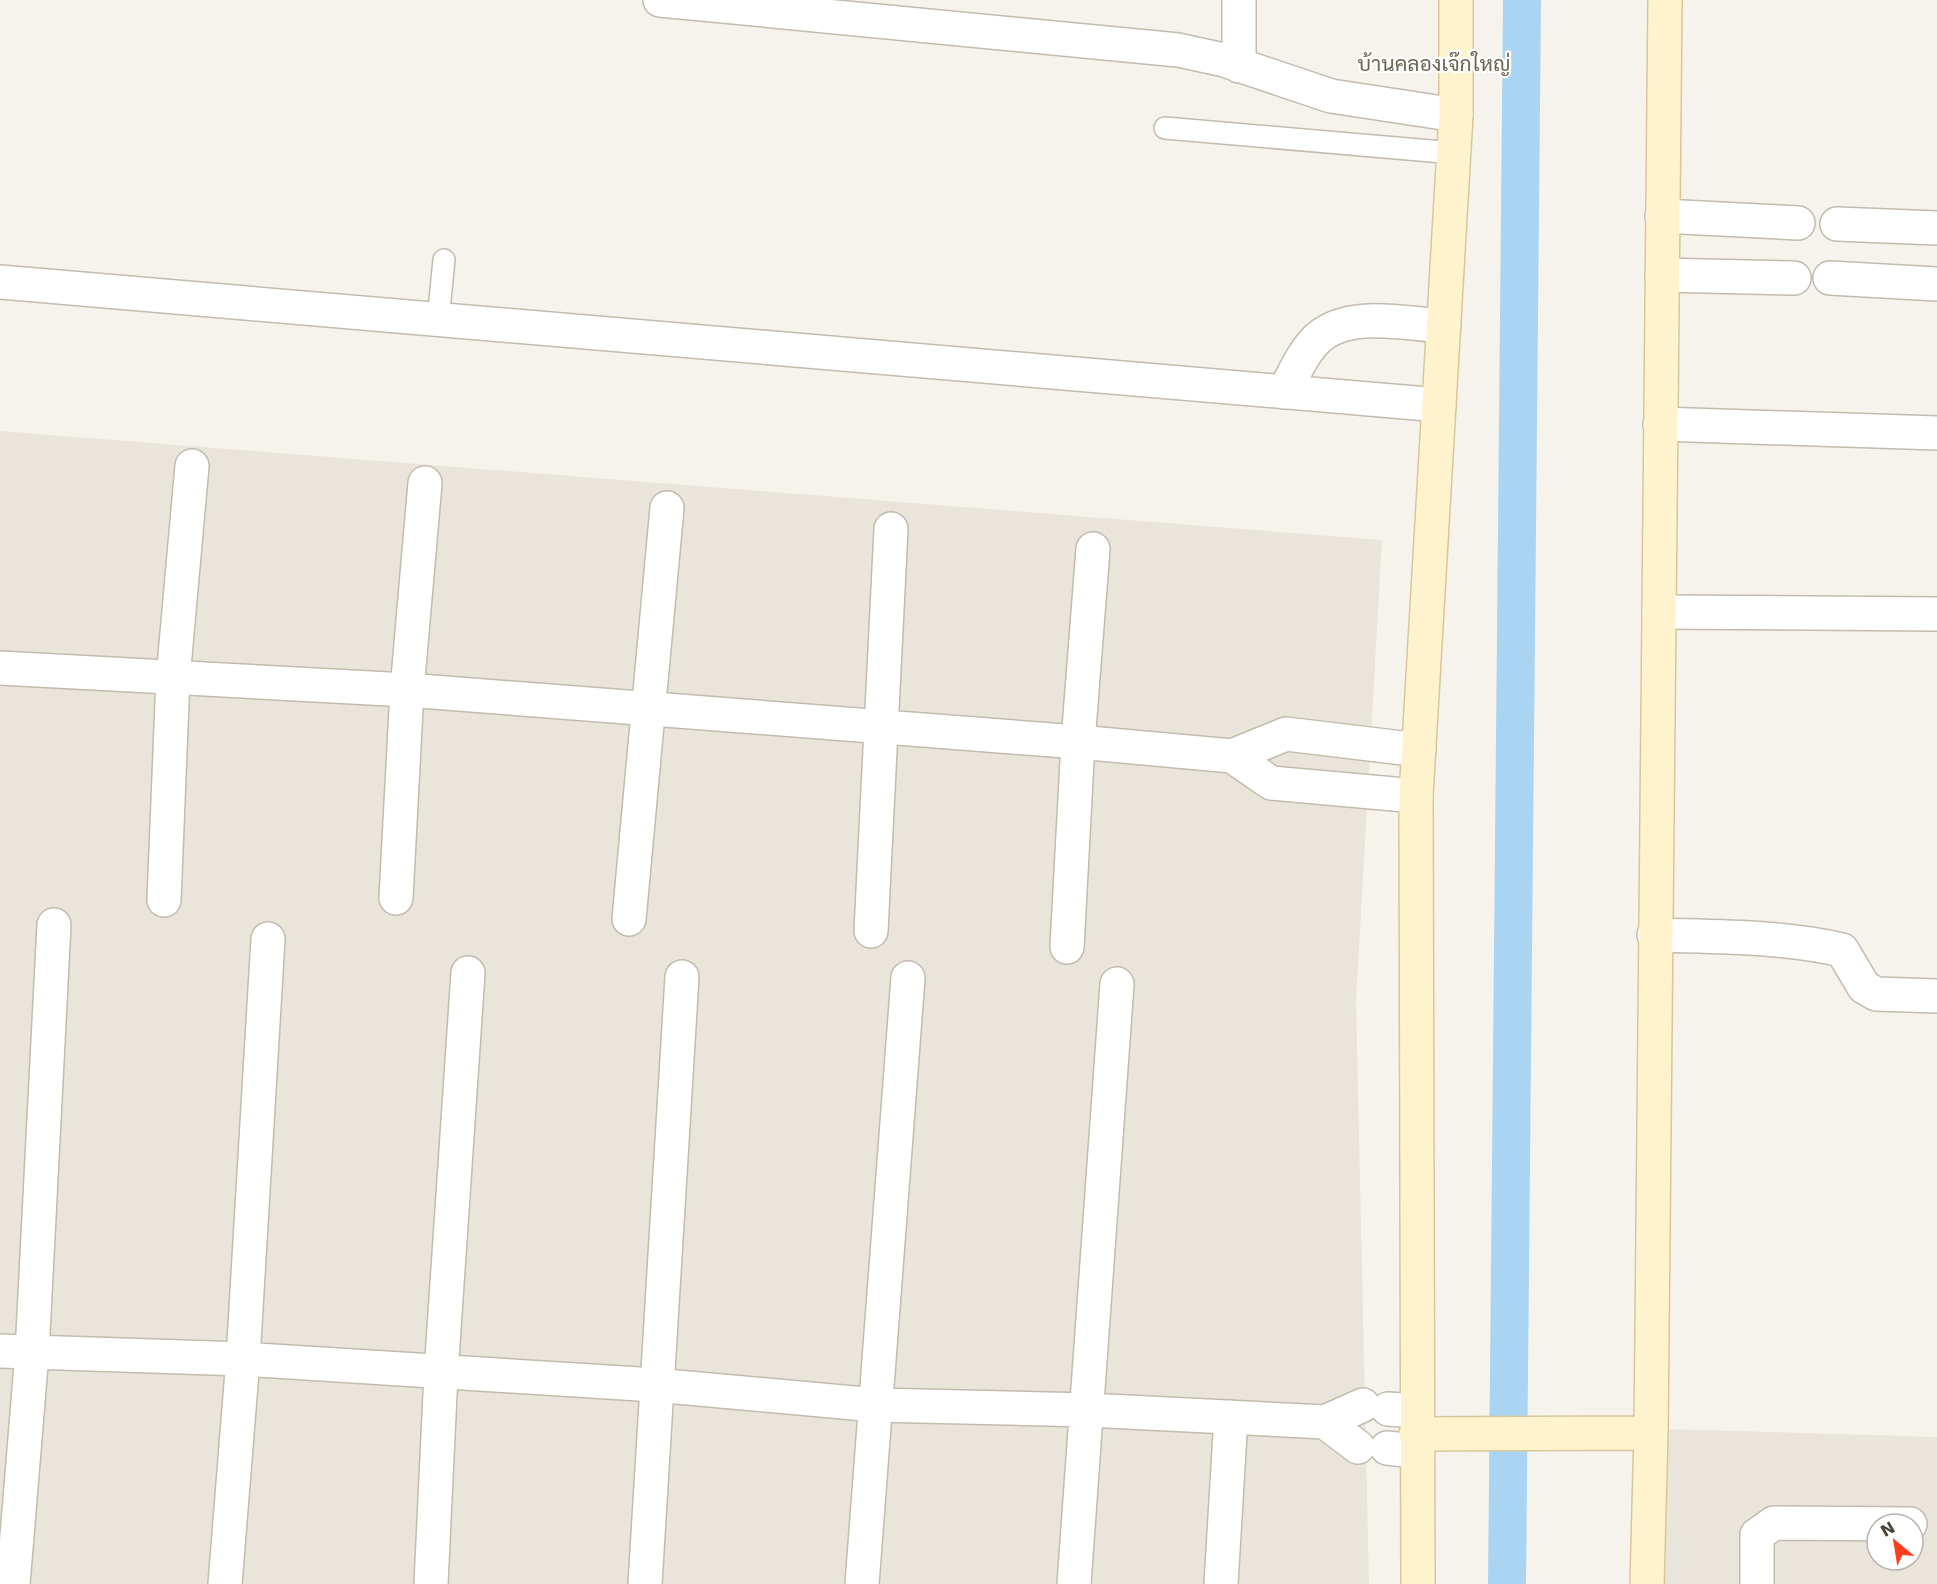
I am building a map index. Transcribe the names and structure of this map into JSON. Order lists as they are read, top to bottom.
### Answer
{
  "districts": ["บ้านคลองเจ๊กใหญ่"],
  "north": "top left"
}
